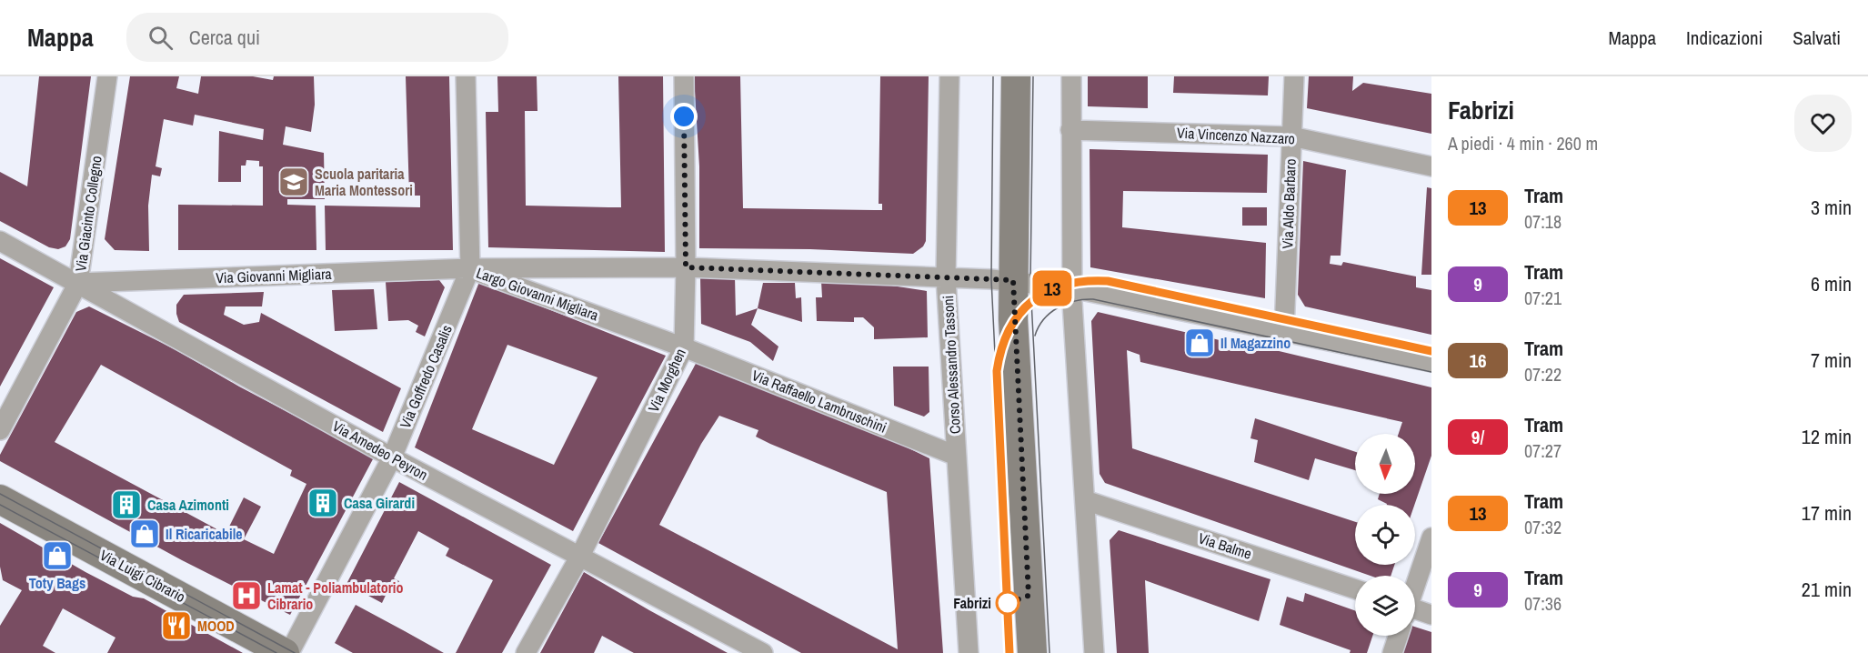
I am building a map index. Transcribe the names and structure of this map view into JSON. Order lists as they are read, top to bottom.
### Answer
{
  "streets": {
    "main road": ["Via Luigi Cibrario"],
    "street": [
      "Via Vincenzo Nazzaro",
      "Via Aldo Barbaro",
      "Via Giacinto Collegno",
      "Via Giovanni Migliara",
      "Largo Giovanni Migliara",
      "Corso Alessandro Tassoni",
      "Via Goffredo Casalis",
      "Via Morghen",
      "Via Raffaello Lambruschini",
      "Via Amedeo Peyron",
      "Via Balme"
    ]
  },
  "crossings": [
    ["Via Vincenzo Nazzaro", "Via Aldo Barbaro"],
    ["Via Giacinto Collegno", "Via Giovanni Migliara"],
    ["Via Giacinto Collegno", "Via Amedeo Peyron"],
    ["Via Giovanni Migliara", "Largo Giovanni Migliara"],
    ["Via Giovanni Migliara", "Via Goffredo Casalis"],
    ["Via Giovanni Migliara", "Via Amedeo Peyron"],
    ["Largo Giovanni Migliara", "Via Goffredo Casalis"],
    ["Largo Giovanni Migliara", "Via Morghen"],
    ["Largo Giovanni Migliara", "Via Raffaello Lambruschini"],
    ["Corso Alessandro Tassoni", "Via Raffaello Lambruschini"],
    ["Via Goffredo Casalis", "Via Amedeo Peyron"],
    ["Via Morghen", "Via Raffaello Lambruschini"],
    ["Via Morghen", "Via Amedeo Peyron"]
  ],
  "places": {
    "school or university": ["Scuola paritaria Maria Montessori"],
    "shop": ["Il Magazzino", "Il Ricaricabile", "Toty Bags"],
    "building": ["Casa Girardi", "Casa Azimonti"],
    "hospital": ["Lamat - Poliambulatorio Cibrario"],
    "other": ["Fabrizi"],
    "restaurant": ["MOOD"]
  },
  "lines": ["tram line 13"],
  "north": "bottom",
  "page": {
    "header": "Mappa",
    "search": "Cerca qui",
    "nav": ["Mappa", "Indicazioni", "Salvati"],
    "on_map": "13",
    "heading": ["Fabrizi", "A piedi · 4 min · 260 m"],
    "list": [
      {
        "mark": "13",
        "name": "Tram",
        "note": "07:18",
        "value": "3 min"
      },
      {
        "mark": "9",
        "name": "Tram",
        "note": "07:21",
        "value": "6 min"
      },
      {
        "mark": "16",
        "name": "Tram",
        "note": "07:22",
        "value": "7 min"
      },
      {
        "mark": "9/",
        "name": "Tram",
        "note": "07:27",
        "value": "12 min"
      },
      {
        "mark": "13",
        "name": "Tram",
        "note": "07:32",
        "value": "17 min"
      },
      {
        "mark": "9",
        "name": "Tram",
        "note": "07:36",
        "value": "21 min"
      }
    ]
  }
}
